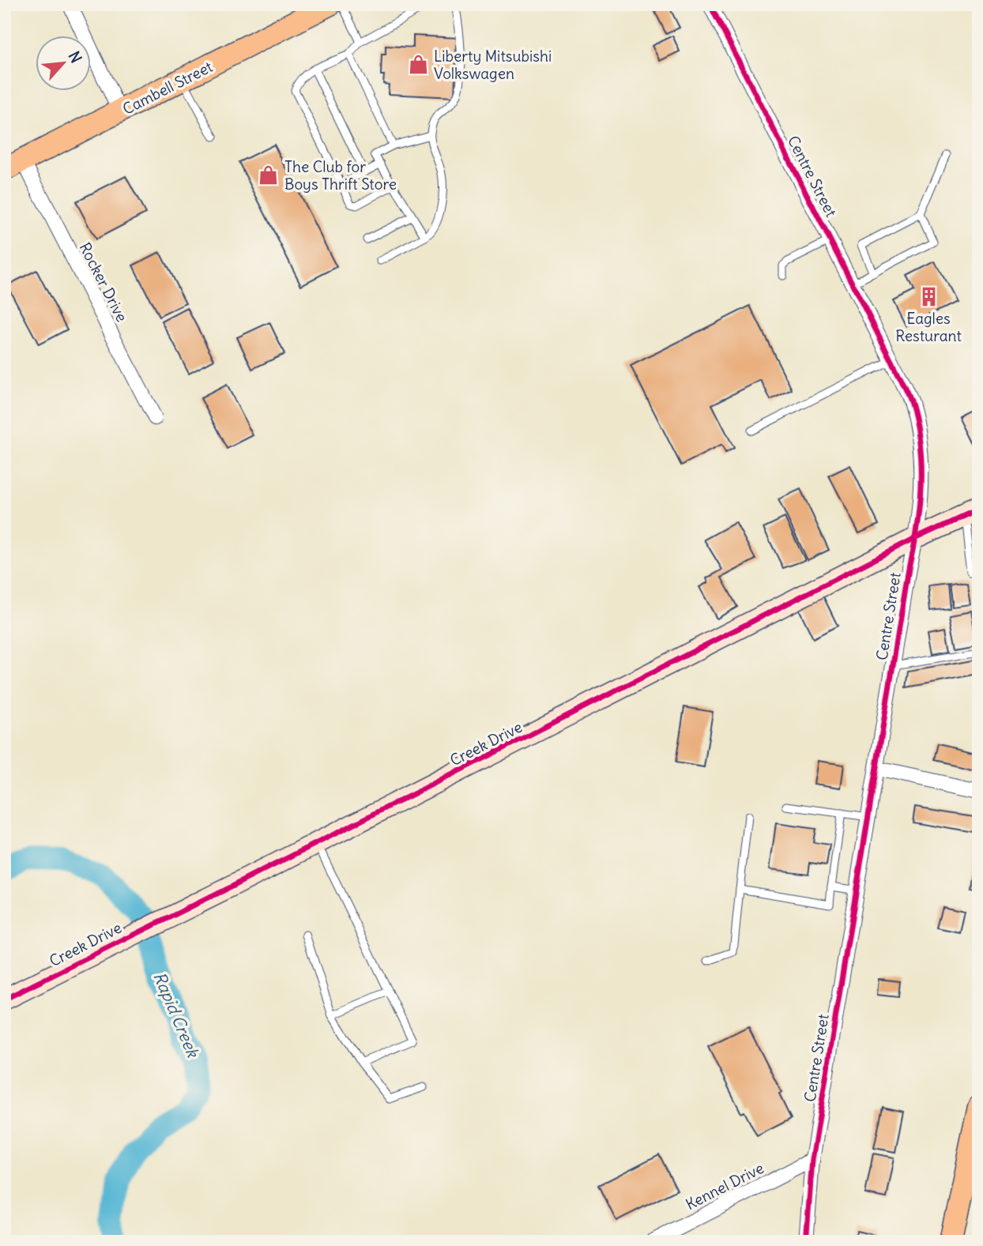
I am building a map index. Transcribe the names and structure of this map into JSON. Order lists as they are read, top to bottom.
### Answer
{
  "streets": {
    "main road": ["Cambell Street"],
    "street": [
      "Centre Street",
      "Rocker Drive",
      "Creek Drive",
      "Kennel Drive"
    ]
  },
  "crossings": [
    ["Cambell Street", "Rocker Drive"],
    ["Centre Street", "Creek Drive"],
    ["Centre Street", "Kennel Drive"]
  ],
  "water": ["Rapid Creek"],
  "places": {
    "shop": ["Liberty Mitsubishi Volkswagen", "The Club for Boys Thrift Store"],
    "building": ["Eagles Resturant"]
  },
  "north": "top right"
}
